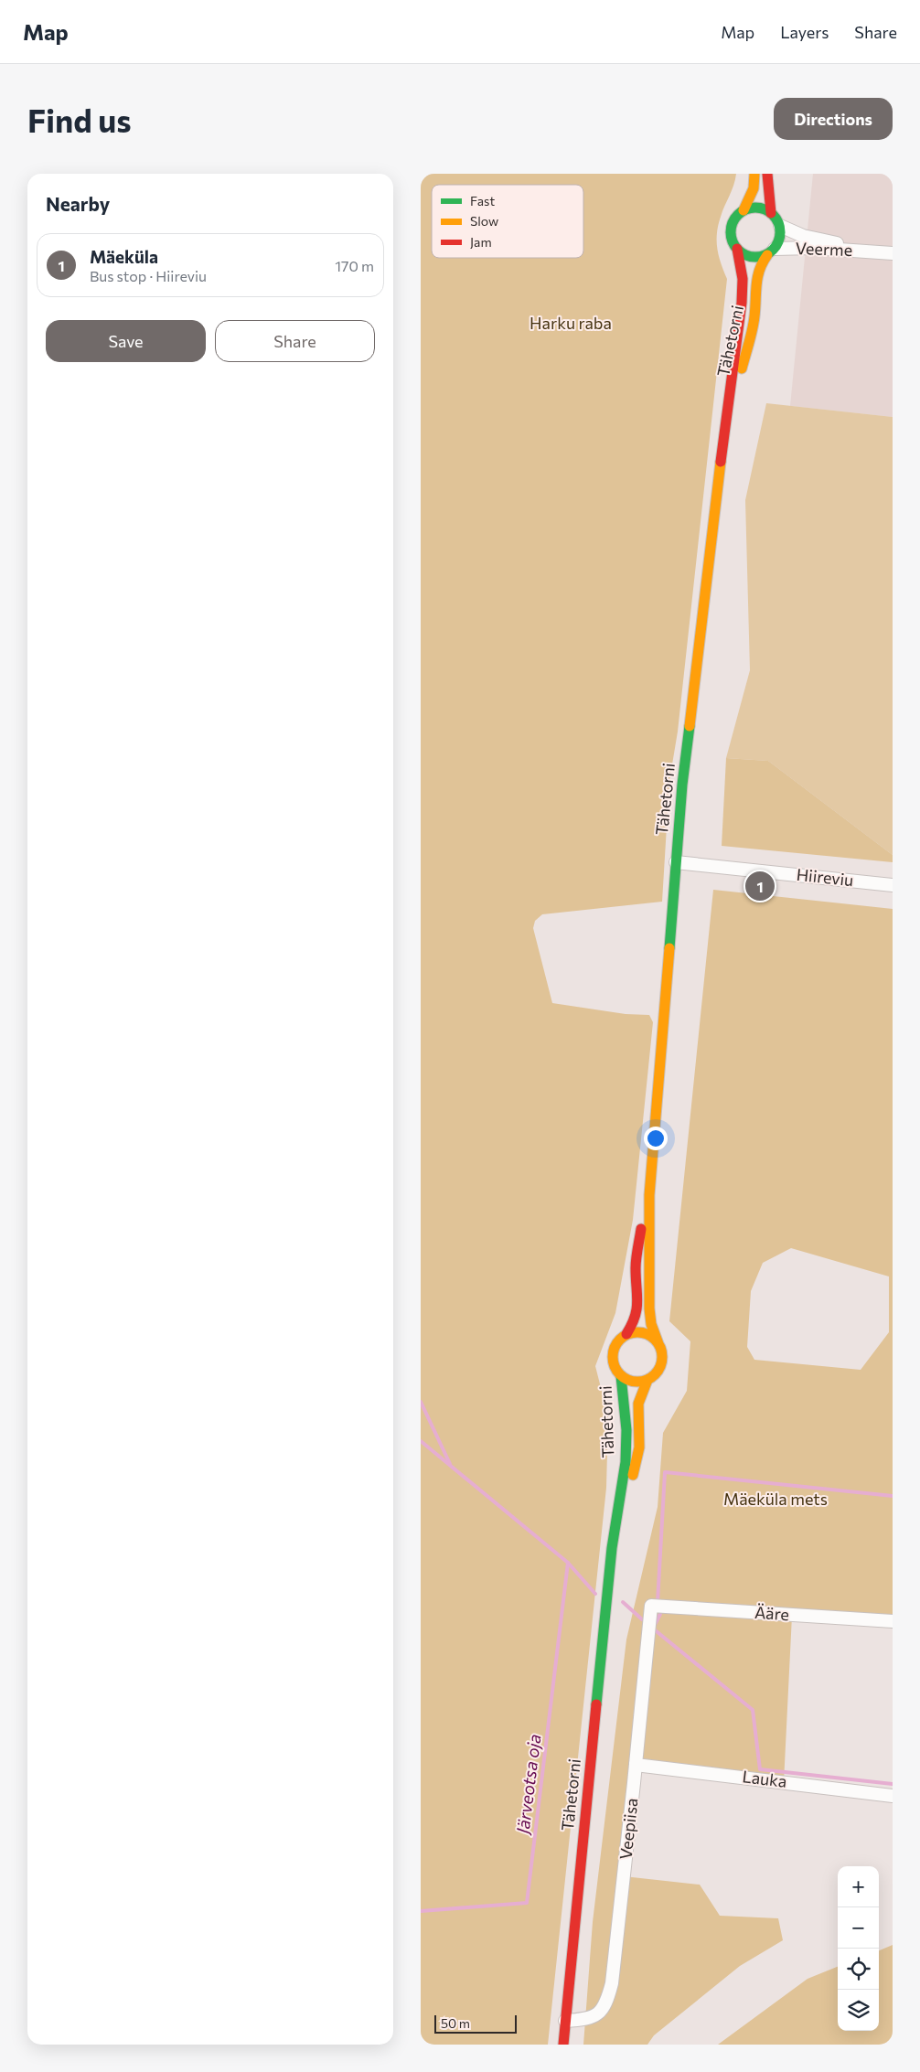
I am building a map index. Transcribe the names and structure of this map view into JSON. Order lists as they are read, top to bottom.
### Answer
{
  "streets": {
    "street": [
      "Veerme",
      "Tähetorni",
      "Hiireviu",
      "Ääre",
      "Lauka",
      "Veepiisa"
    ]
  },
  "crossings": [
    ["Veerme", "Tähetorni"],
    ["Tähetorni", "Hiireviu"],
    ["Tähetorni", "Veepiisa"],
    ["Ääre", "Veepiisa"],
    ["Lauka", "Veepiisa"]
  ],
  "water": ["Järveotsa oja"],
  "parks": ["Harku raba", "Mäeküla mets"],
  "legend": ["Fast", "Slow", "Jam"],
  "scale_bar": "50 m",
  "page": {
    "header": "Map",
    "nav": ["Map", "Layers", "Share"],
    "buttons": [
      "Directions",
      ["Save", "Share"]
    ],
    "title": "Find us",
    "heading": "Nearby",
    "list": [
      {
        "mark": "1",
        "name": "Mäeküla",
        "note": "Bus stop · Hiireviu",
        "value": "170 m"
      }
    ],
    "pins": "1",
    "map_buttons": ["+", "−"],
    "scale": "50 m"
  }
}
